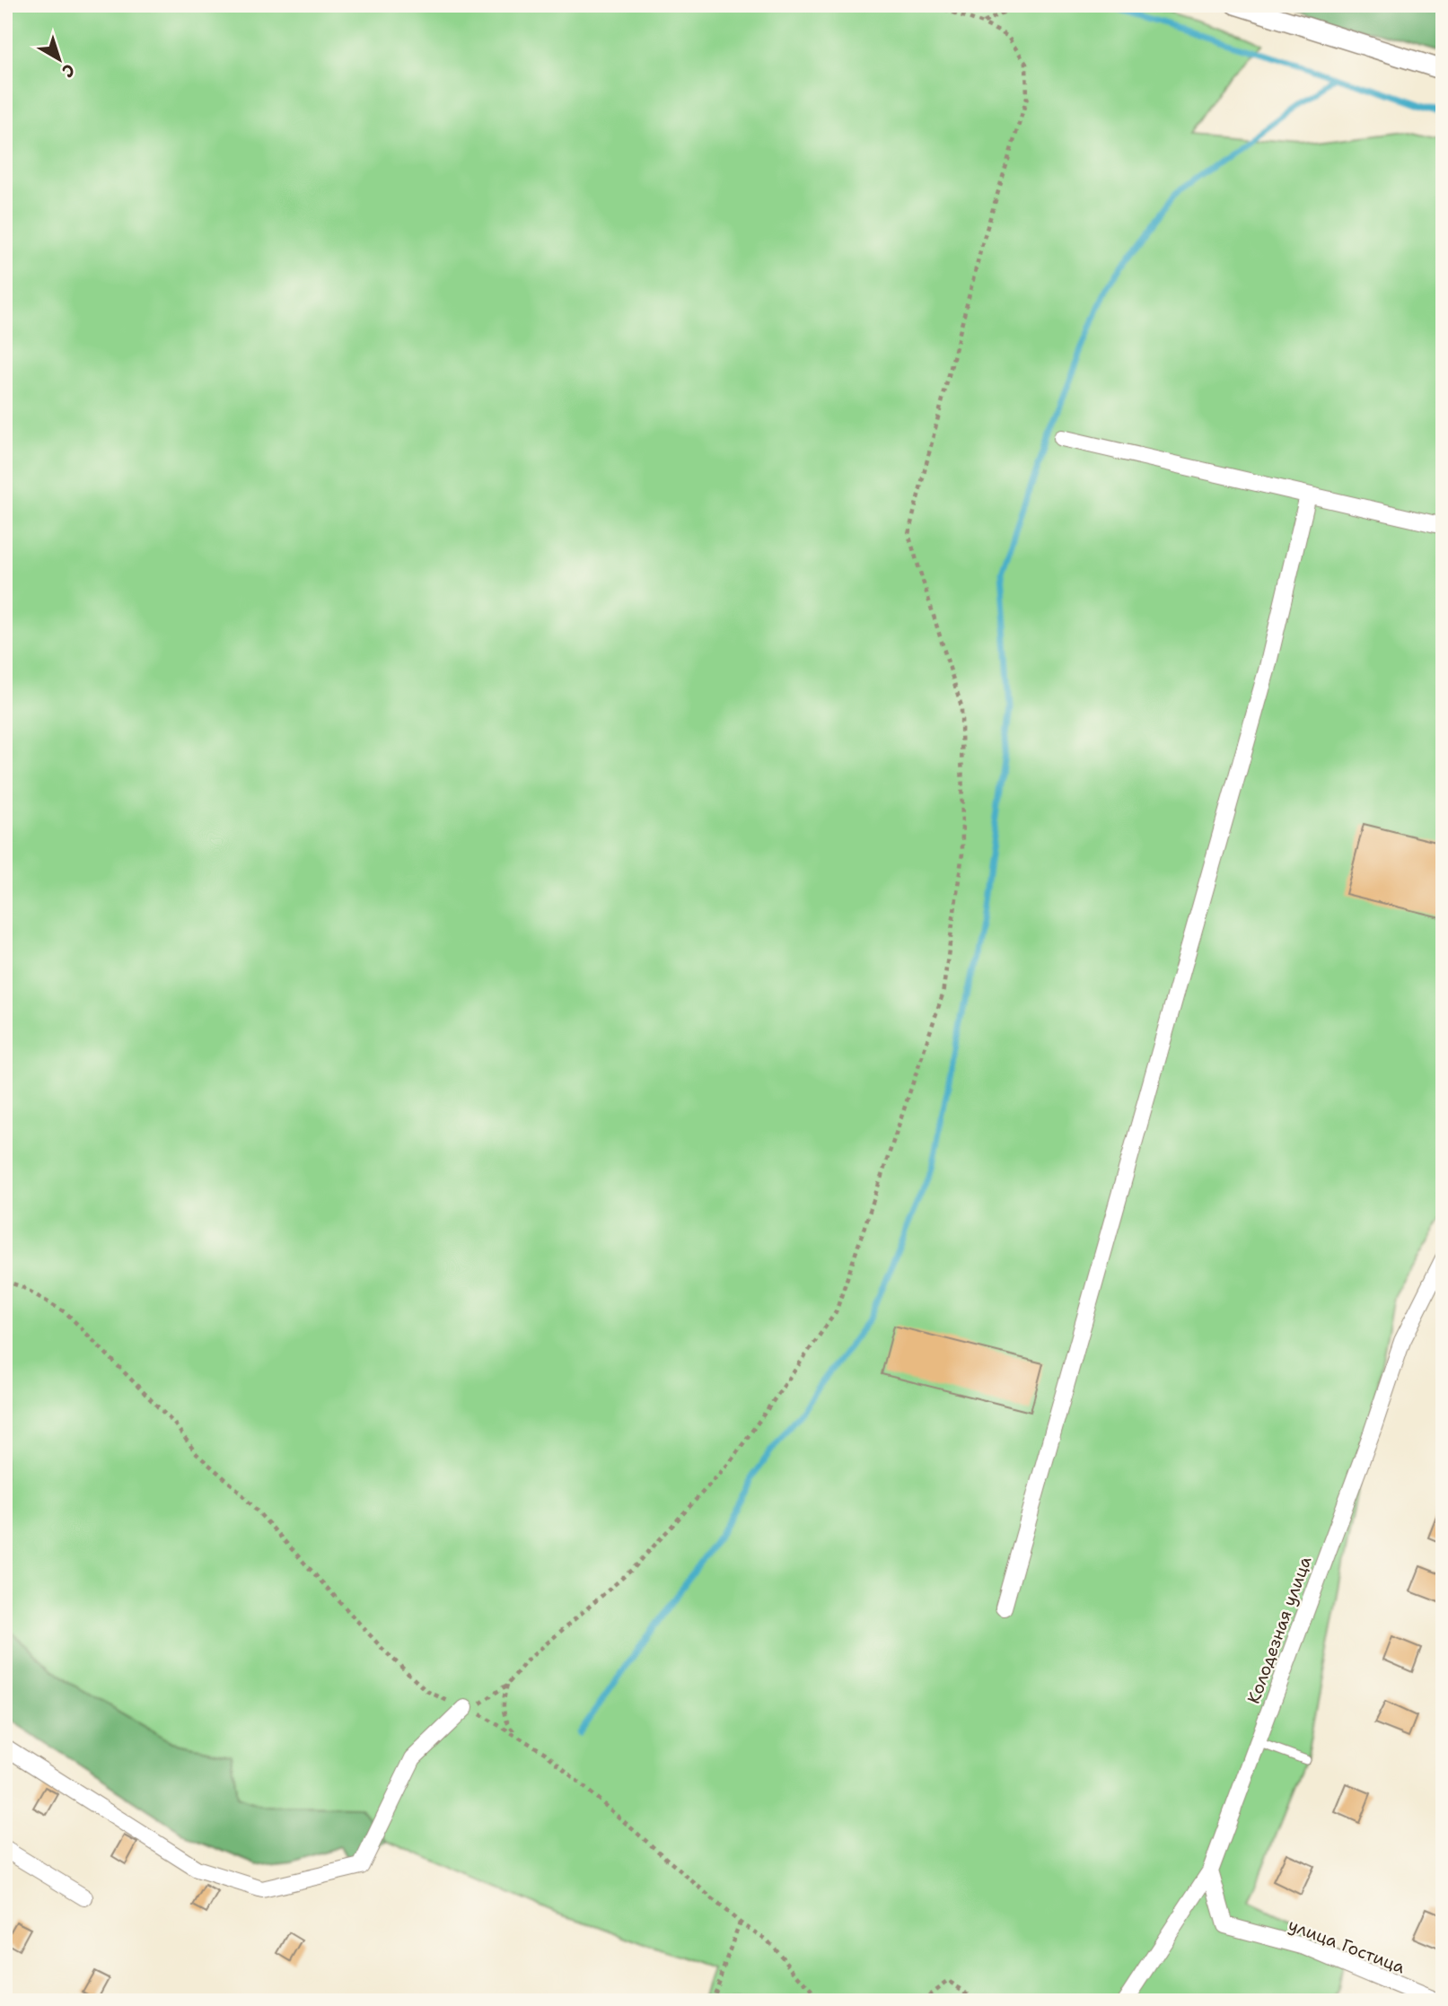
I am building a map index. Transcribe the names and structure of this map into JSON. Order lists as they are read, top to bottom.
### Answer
{
  "streets": {
    "street": ["Колодезная улица", "улица Гостица"]
  },
  "crossings": [
    ["Колодезная улица", "улица Гостица"]
  ],
  "north": "bottom right"
}
